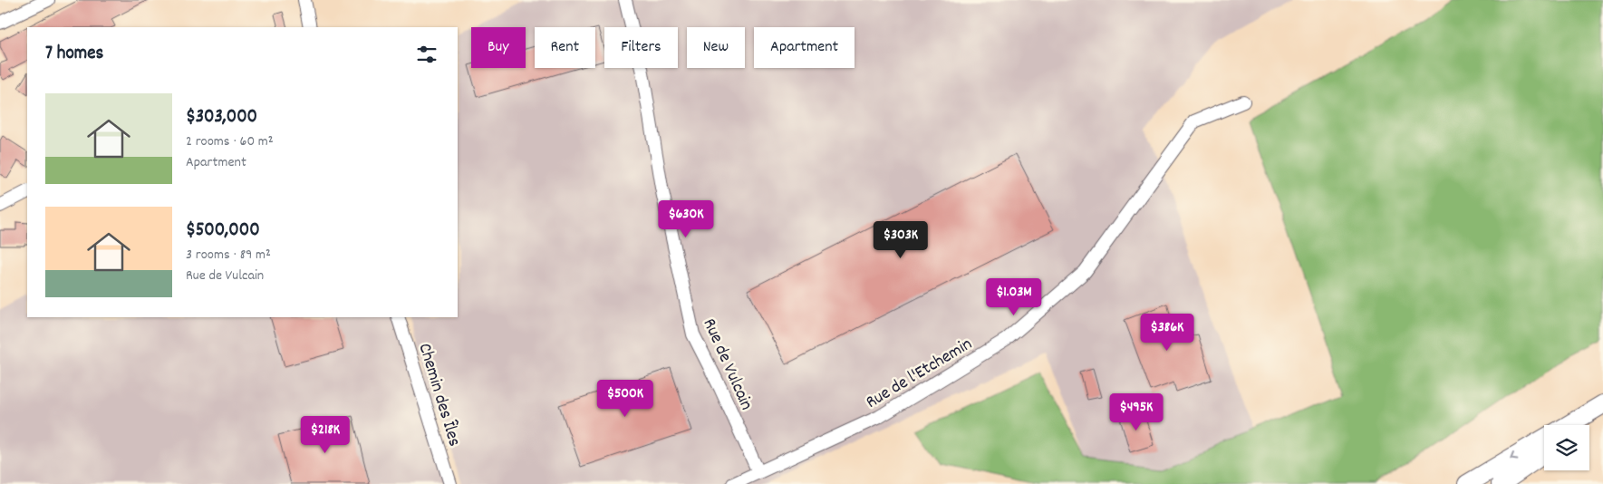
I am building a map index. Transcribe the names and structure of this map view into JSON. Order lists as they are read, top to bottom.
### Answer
{
  "streets": {
    "street": ["Rue de Vulcain", "Rue de l'Etchemin", "Chemin des Îles"]
  },
  "crossings": [
    ["Rue de Vulcain", "Rue de l'Etchemin"]
  ],
  "page": {
    "chip": [
      "Buy",
      "Rent",
      "Filters",
      "New",
      "Apartment"
    ],
    "heading": "7 homes",
    "list": [
      {
        "name": "$303,000",
        "note": "2 rooms · 60 m² · Apartment"
      },
      {
        "name": "$500,000",
        "note": "3 rooms · 89 m² · Rue de Vulcain"
      }
    ],
    "price": [
      "$630K",
      "$303K",
      "$1.03M",
      "$386K",
      "$500K",
      "$495K",
      "$218K"
    ]
  }
}
